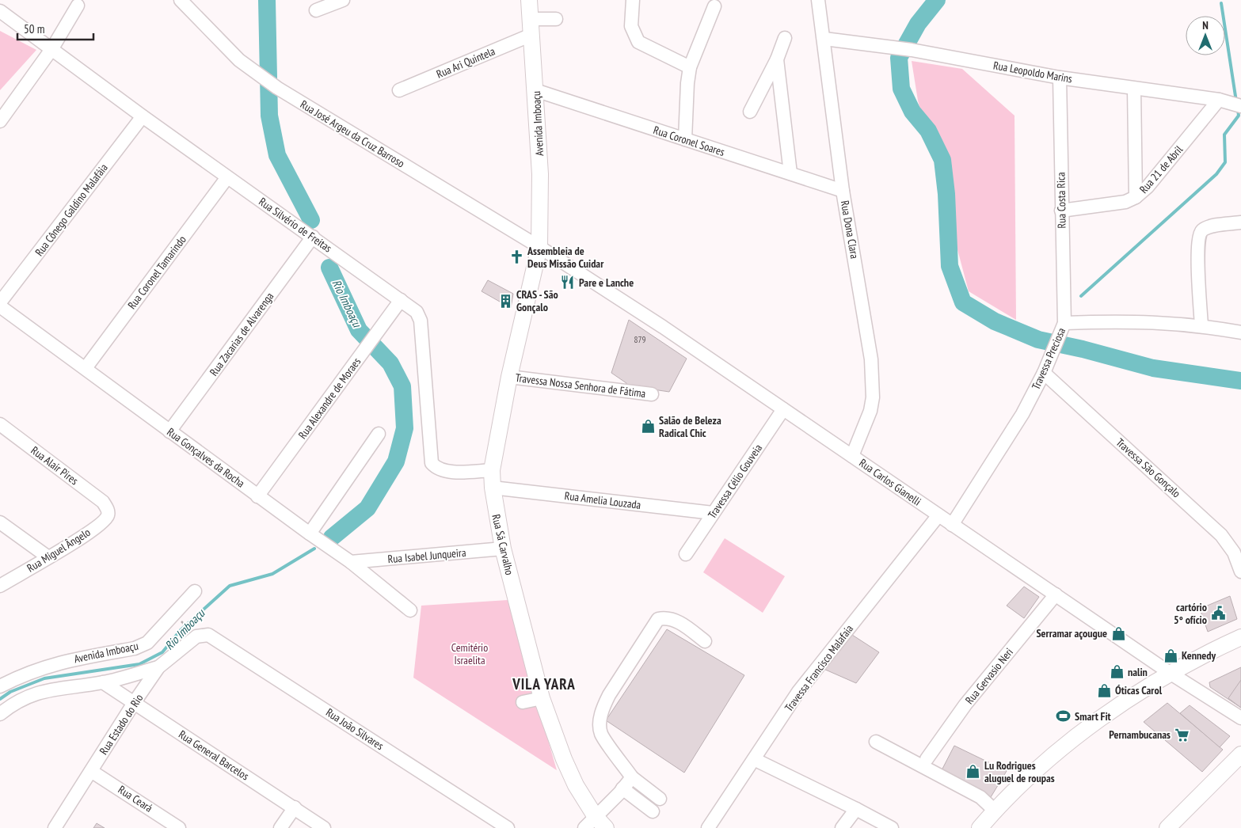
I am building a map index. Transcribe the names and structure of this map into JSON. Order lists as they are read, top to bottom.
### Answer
{
  "streets": {
    "main road": ["Avenida Imboaçu", "Rua Sá Carvalho"],
    "street": [
      "Rua Ari Quintela",
      "Rua Leopoldo Marins",
      "Rua José Argeu da Cruz Barroso",
      "Rua Coronel Soares",
      "Rua 21 de Abril",
      "Rua Costa Rica",
      "Rua Cônego Galdino Malafáia",
      "Rua Silvério de Freitas",
      "Rua Dona Clara",
      "Rua Coronel Tamarindo",
      "Rua Zacarias de Alvarenga",
      "Travessa Preciosa",
      "Travessa Nossa Senhora de Fátima",
      "Rua Alexandre de Moraes",
      "Rua Gonçalves da Rocha",
      "Rua Alair Pires",
      "Travessa São Gonçalo",
      "Travessa Célio Gouveia",
      "Rua Carlos Gianelli",
      "Rua Amelia Louzada",
      "Rua Miguel Ângelo",
      "Rua Isabel Junqueira",
      "Travessa Francisco Malafaia",
      "Rua Gervasio Neri",
      "Rua Estado do Rio",
      "Rua João Silvares",
      "Rua General Barcelos",
      "Rua Ceará"
    ]
  },
  "crossings": [
    ["Rua Ari Quintela", "Avenida Imboaçu"],
    ["Rua Leopoldo Marins", "Rua 21 de Abril"],
    ["Rua Leopoldo Marins", "Rua Costa Rica"],
    ["Rua Leopoldo Marins", "Rua Dona Clara"],
    ["Avenida Imboaçu", "Rua José Argeu da Cruz Barroso"],
    ["Avenida Imboaçu", "Rua Coronel Soares"],
    ["Avenida Imboaçu", "Rua Carlos Gianelli"],
    ["Avenida Imboaçu", "Rua Sá Carvalho"],
    ["Rua José Argeu da Cruz Barroso", "Rua Carlos Gianelli"],
    ["Rua José Argeu da Cruz Barroso", "Rua Sá Carvalho"],
    ["Rua Coronel Soares", "Rua Dona Clara"],
    ["Rua 21 de Abril", "Rua Costa Rica"],
    ["Rua Costa Rica", "Travessa Preciosa"],
    ["Rua Cônego Galdino Malafáia", "Rua Silvério de Freitas"],
    ["Rua Silvério de Freitas", "Rua Coronel Tamarindo"],
    ["Rua Silvério de Freitas", "Rua Zacarias de Alvarenga"],
    ["Rua Silvério de Freitas", "Rua Alexandre de Moraes"],
    ["Rua Silvério de Freitas", "Rua Sá Carvalho"],
    ["Rua Dona Clara", "Rua Carlos Gianelli"],
    ["Rua Coronel Tamarindo", "Rua Gonçalves da Rocha"],
    ["Rua Zacarias de Alvarenga", "Rua Gonçalves da Rocha"],
    ["Travessa Preciosa", "Travessa São Gonçalo"],
    ["Travessa Preciosa", "Rua Carlos Gianelli"],
    ["Travessa Nossa Senhora de Fátima", "Rua Sá Carvalho"],
    ["Rua Alexandre de Moraes", "Rua Gonçalves da Rocha"],
    ["Rua Gonçalves da Rocha", "Rua Isabel Junqueira"],
    ["Rua Alair Pires", "Rua Miguel Ângelo"],
    ["Travessa Célio Gouveia", "Rua Carlos Gianelli"],
    ["Travessa Célio Gouveia", "Rua Amelia Louzada"],
    ["Rua Carlos Gianelli", "Rua Sá Carvalho"],
    ["Rua Carlos Gianelli", "Travessa Francisco Malafaia"],
    ["Rua Carlos Gianelli", "Rua Gervasio Neri"],
    ["Rua Amelia Louzada", "Rua Sá Carvalho"],
    ["Rua Sá Carvalho", "Rua Isabel Junqueira"],
    ["Rua Estado do Rio", "Rua João Silvares"],
    ["Rua Estado do Rio", "Rua General Barcelos"],
    ["Rua Estado do Rio", "Rua Ceará"]
  ],
  "districts": ["VILA YARA"],
  "water": ["Rio Imboaçu"],
  "parks": ["Cemitério Israelita"],
  "places": {
    "church": ["Assembleia de Deus Missão Cuidar"],
    "restaurant": ["Pare e Lanche"],
    "building": ["CRAS - São Gonçalo"],
    "shop": [
      "Salão de Beleza Radical Chic",
      "Serramar açougue",
      "Kennedy",
      "nalin",
      "Óticas Carol",
      "Lu Rodrigues aluguel de roupas"
    ],
    "public building": ["cartório 5° ofício"],
    "sports": ["Smart Fit"],
    "supermarket": ["Pernambucanas"]
  },
  "house_numbers": ["879"],
  "scale_bar": "50 m",
  "north": "top"
}
